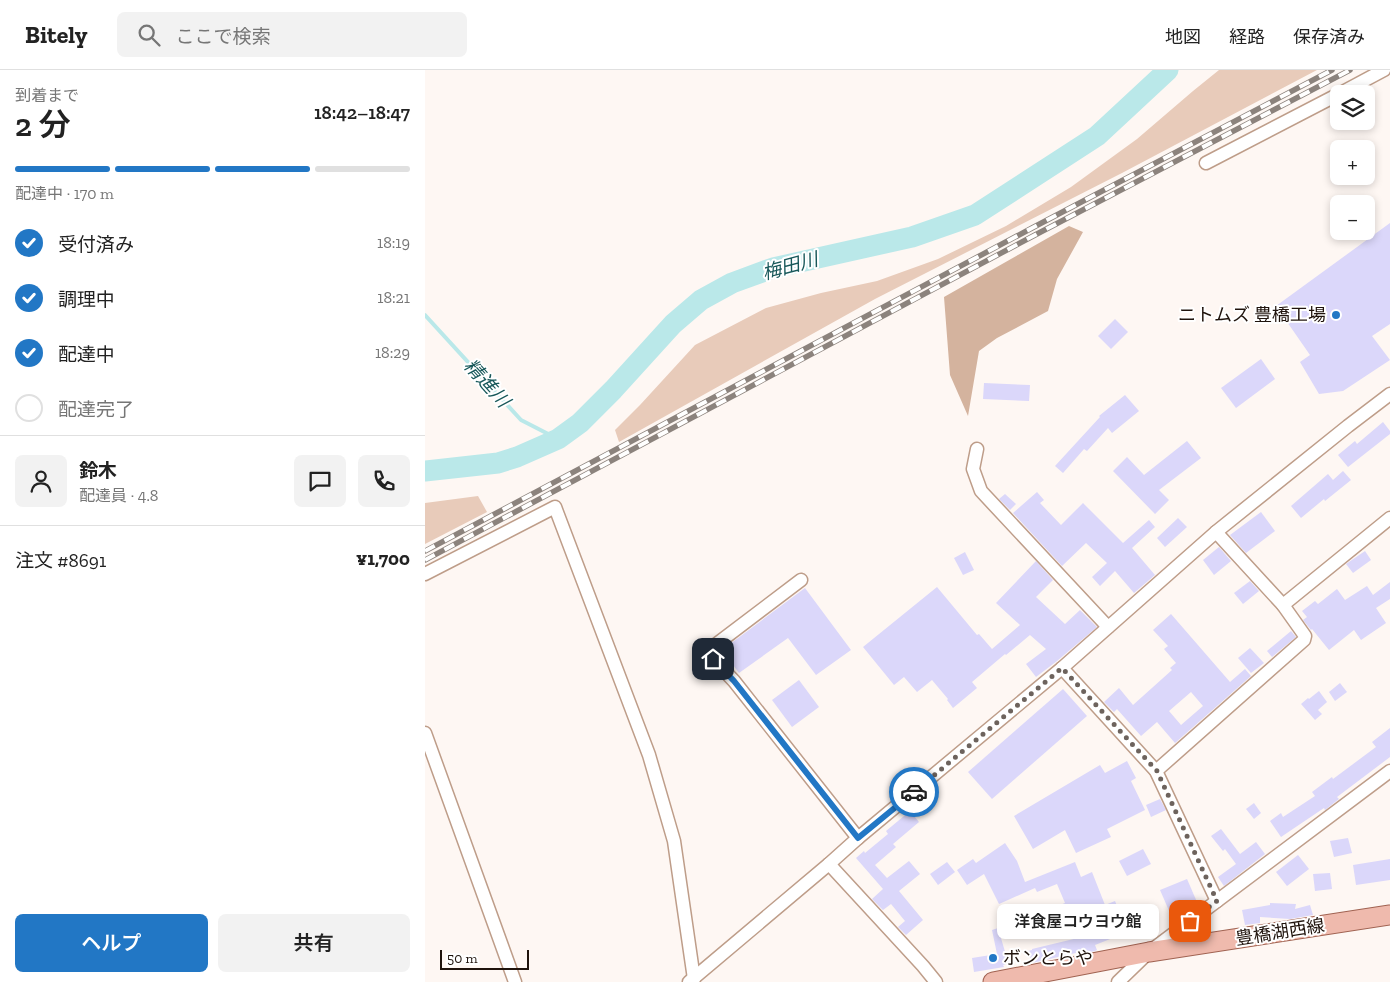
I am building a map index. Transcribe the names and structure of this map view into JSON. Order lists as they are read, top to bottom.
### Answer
{
  "streets": {
    "main road": ["豊橋湖西線"]
  },
  "water": ["梅田川", "精進川"],
  "places": ["ニトムズ 豊橋工場", "洋食屋コウヨウ館", "ボンとらや"],
  "scale_bar": "50 m",
  "page": {
    "header": "Bitely",
    "search": "ここで検索",
    "nav": ["地図", "経路", "保存済み"],
    "heading": ["2 分", "到着まで", "18:42–18:47"],
    "panel": [
      "鈴木",
      "配達員 · 4.8",
      "注文 #8691",
      "¥1,700"
    ],
    "map_buttons": ["+", "−"],
    "bar": "配達中 · 170 m",
    "list": [
      ["受付済み", "18:19"],
      ["調理中", "18:21"],
      ["配達中", "18:29"],
      "配達完了"
    ],
    "buttons": ["ヘルプ", "共有"],
    "bubble": "洋食屋コウヨウ館",
    "scale": "50 m"
  }
}
